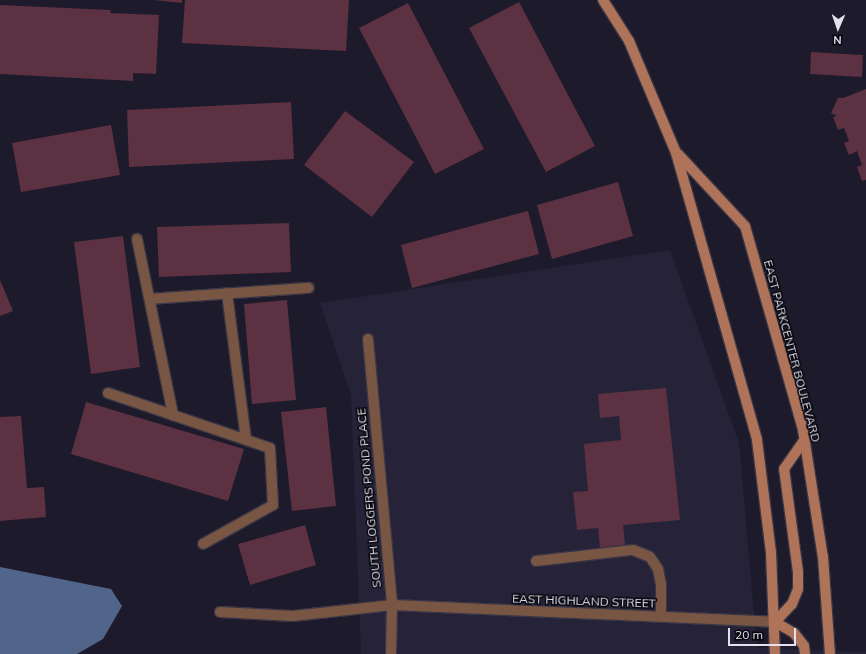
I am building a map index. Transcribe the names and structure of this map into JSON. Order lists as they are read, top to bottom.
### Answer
{
  "streets": {
    "main road": ["EAST PARKCENTER BOULEVARD"],
    "street": ["SOUTH LOGGERS POND PLACE", "EAST HIGHLAND STREET"]
  },
  "crossings": [
    ["EAST PARKCENTER BOULEVARD", "EAST HIGHLAND STREET"],
    ["SOUTH LOGGERS POND PLACE", "EAST HIGHLAND STREET"]
  ],
  "scale_bar": "20 m",
  "north": "bottom"
}
